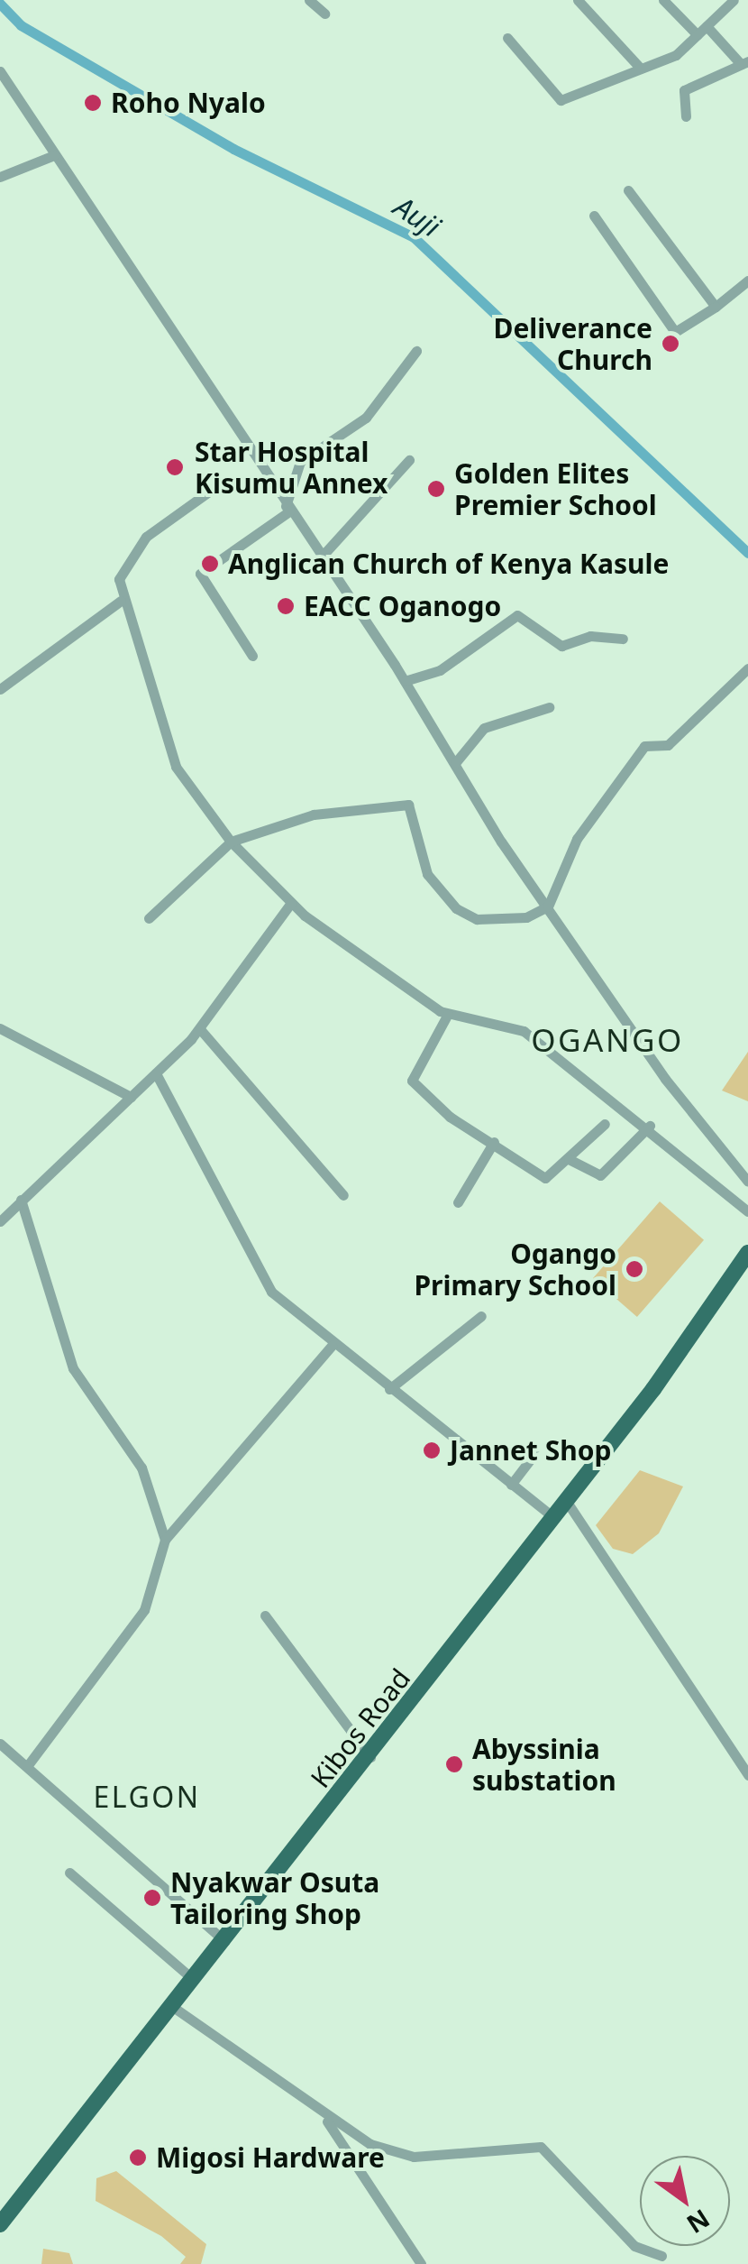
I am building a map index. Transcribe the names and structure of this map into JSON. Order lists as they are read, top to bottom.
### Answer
{
  "streets": {
    "main road": ["Kibos Road"]
  },
  "districts": ["OGANGO", "ELGON"],
  "water": ["Auji"],
  "places": [
    "Roho Nyalo",
    "Deliverance Church",
    "Star Hospital Kisumu Annex",
    "Golden Elites Premier School",
    "Anglican Church of Kenya Kasule",
    "EACC Oganogo",
    "Ogango Primary School",
    "Jannet Shop",
    "Abyssinia substation",
    "Nyakwar Osuta Tailoring Shop",
    "Migosi Hardware"
  ],
  "north": "bottom right"
}
